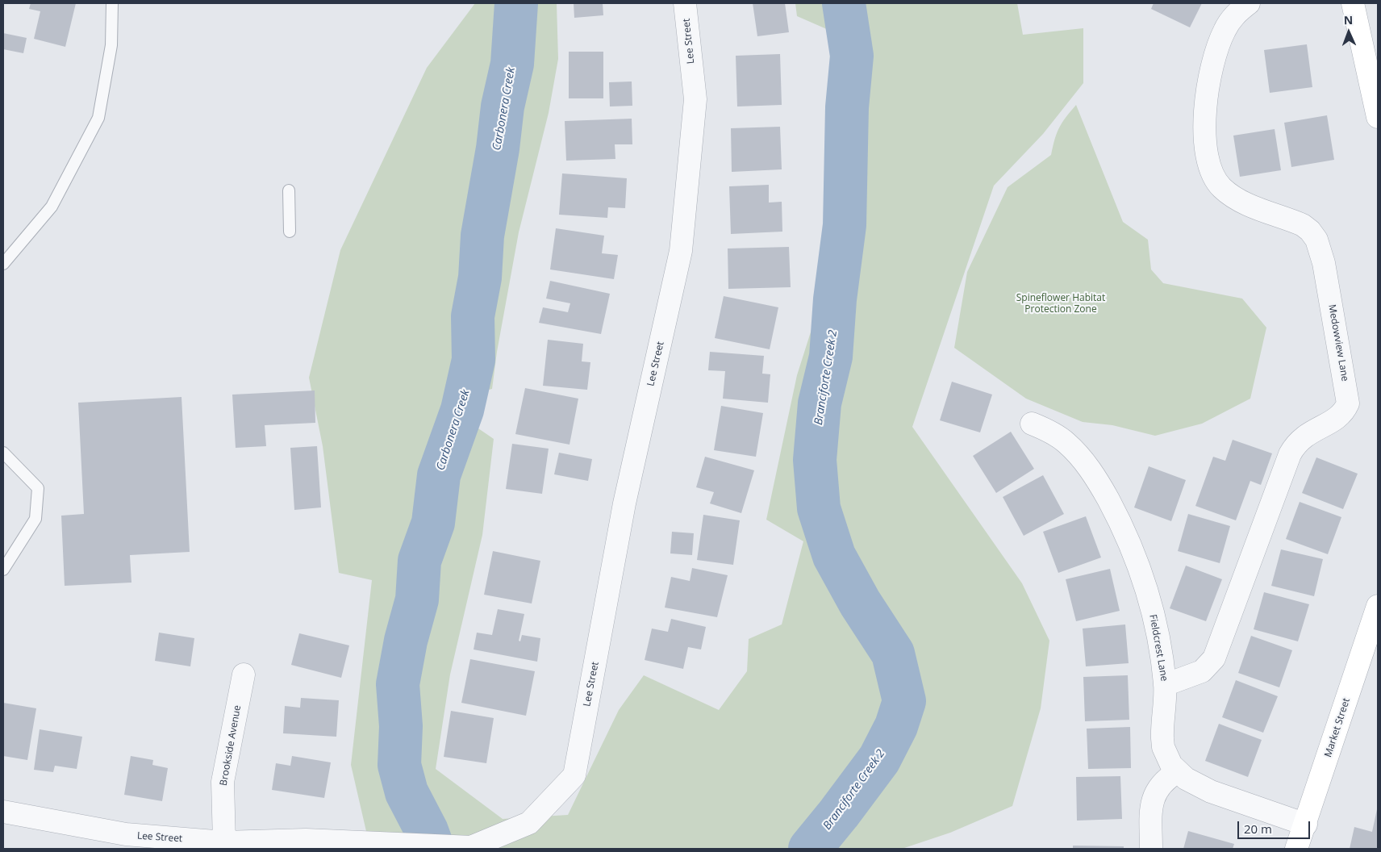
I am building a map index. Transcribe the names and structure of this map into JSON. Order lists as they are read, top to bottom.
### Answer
{
  "streets": {
    "street": [
      "Lee Street",
      "Medowview Lane",
      "Fieldcrest Lane",
      "Market Street",
      "Brookside Avenue"
    ]
  },
  "crossings": [
    ["Lee Street", "Brookside Avenue"],
    ["Medowview Lane", "Fieldcrest Lane"],
    ["Fieldcrest Lane", "Market Street"]
  ],
  "water": ["Carbonera Creek", "Branciforte Creek 2"],
  "parks": ["Spineflower Habitat Protection Zone"],
  "scale_bar": "20 m",
  "north": "top"
}
